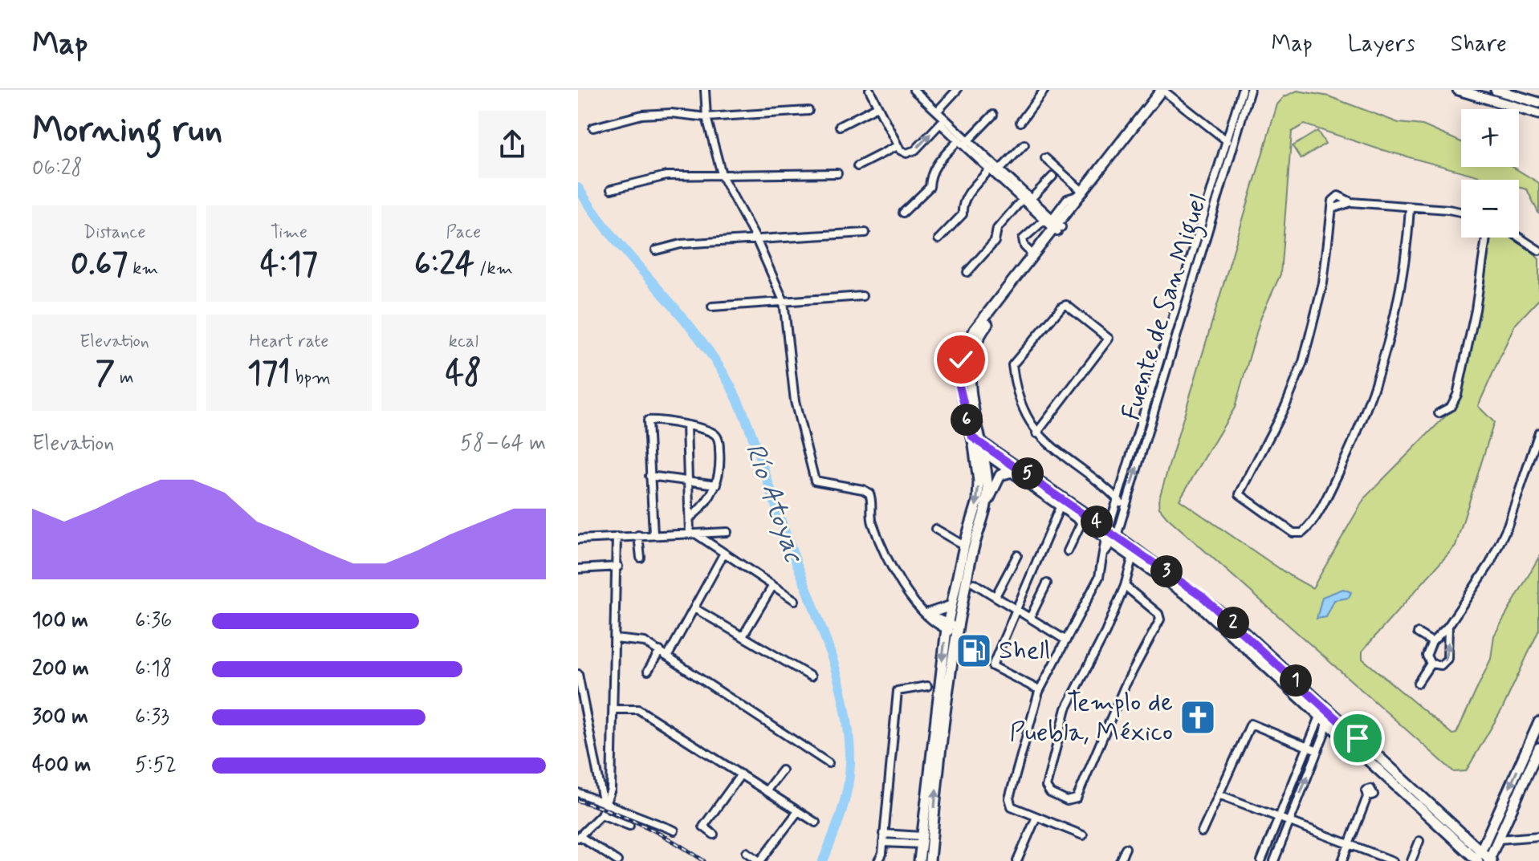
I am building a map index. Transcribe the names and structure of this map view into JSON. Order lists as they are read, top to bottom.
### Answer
{
  "streets": {
    "street": ["Fuente de San Miguel"]
  },
  "water": ["Río Atoyac"],
  "places": {
    "fuel station": ["Shell"],
    "church": ["Templo de Puebla, México"]
  },
  "page": {
    "header": "Map",
    "nav": ["Map", "Layers", "Share"],
    "heading": ["Morning run", "06:28"],
    "map_buttons": ["+", "−"],
    "stats": [
      ["Distance", "0.67 km"],
      ["Time", "4:17"],
      ["Pace", "6:24 /km"],
      ["Elevation", "7 m"],
      ["Heart rate", "171 bpm"],
      ["kcal", "48"]
    ],
    "pins": [
      "6",
      "5",
      "4",
      "3",
      "2",
      "1"
    ],
    "chart": ["Elevation", "58–64 m"],
    "list": [
      {
        "name": "100 m",
        "note": "6:36"
      },
      {
        "name": "200 m",
        "note": "6:18"
      },
      {
        "name": "300 m",
        "note": "6:33"
      },
      {
        "name": "400 m",
        "note": "5:52"
      }
    ]
  }
}
